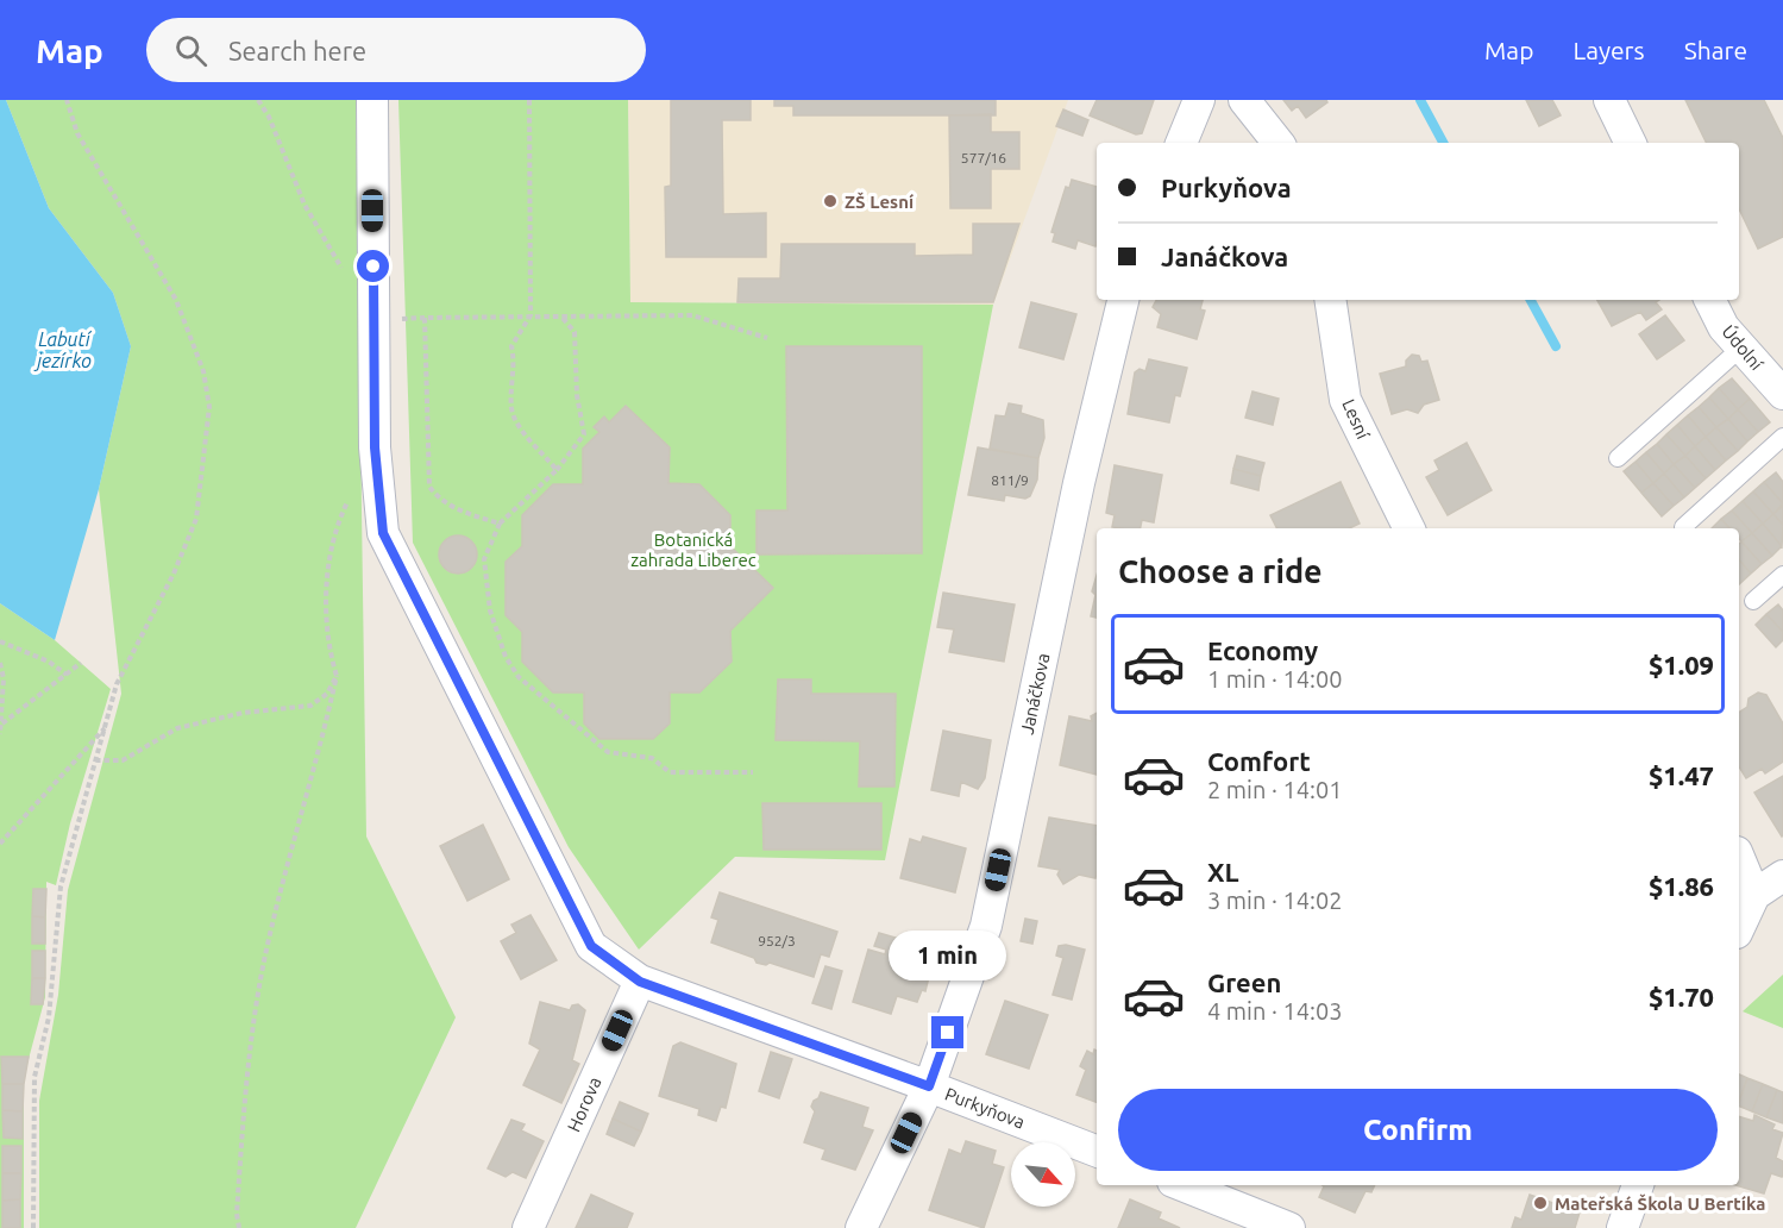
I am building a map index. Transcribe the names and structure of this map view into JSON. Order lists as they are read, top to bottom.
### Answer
{
  "streets": {
    "street": [
      "Údolní",
      "Lesní",
      "Janáčkova",
      "Horova",
      "Purkyňova"
    ]
  },
  "crossings": [
    ["Janáčkova", "Purkyňova"],
    ["Horova", "Purkyňova"]
  ],
  "water": ["Labutí jezírko"],
  "parks": ["Botanická zahrada Liberec"],
  "places": ["ZŠ Lesní", "Mateřská Škola U Bertíka"],
  "house_numbers": ["577/16", "811/9", "952/3"],
  "north": "bottom right",
  "page": {
    "header": "Map",
    "search": "Search here",
    "nav": ["Map", "Layers", "Share"],
    "banner": ["Purkyňova", "Janáčkova"],
    "heading": "Choose a ride",
    "list": [
      {
        "name": "Economy",
        "note": "1 min · 14:00",
        "value": "$1.09"
      },
      {
        "name": "Comfort",
        "note": "2 min · 14:01",
        "value": "$1.47"
      },
      {
        "name": "XL",
        "note": "3 min · 14:02",
        "value": "$1.86"
      },
      {
        "name": "Green",
        "note": "4 min · 14:03",
        "value": "$1.70"
      }
    ],
    "bubble": "1 min",
    "buttons": "Confirm"
  }
}
